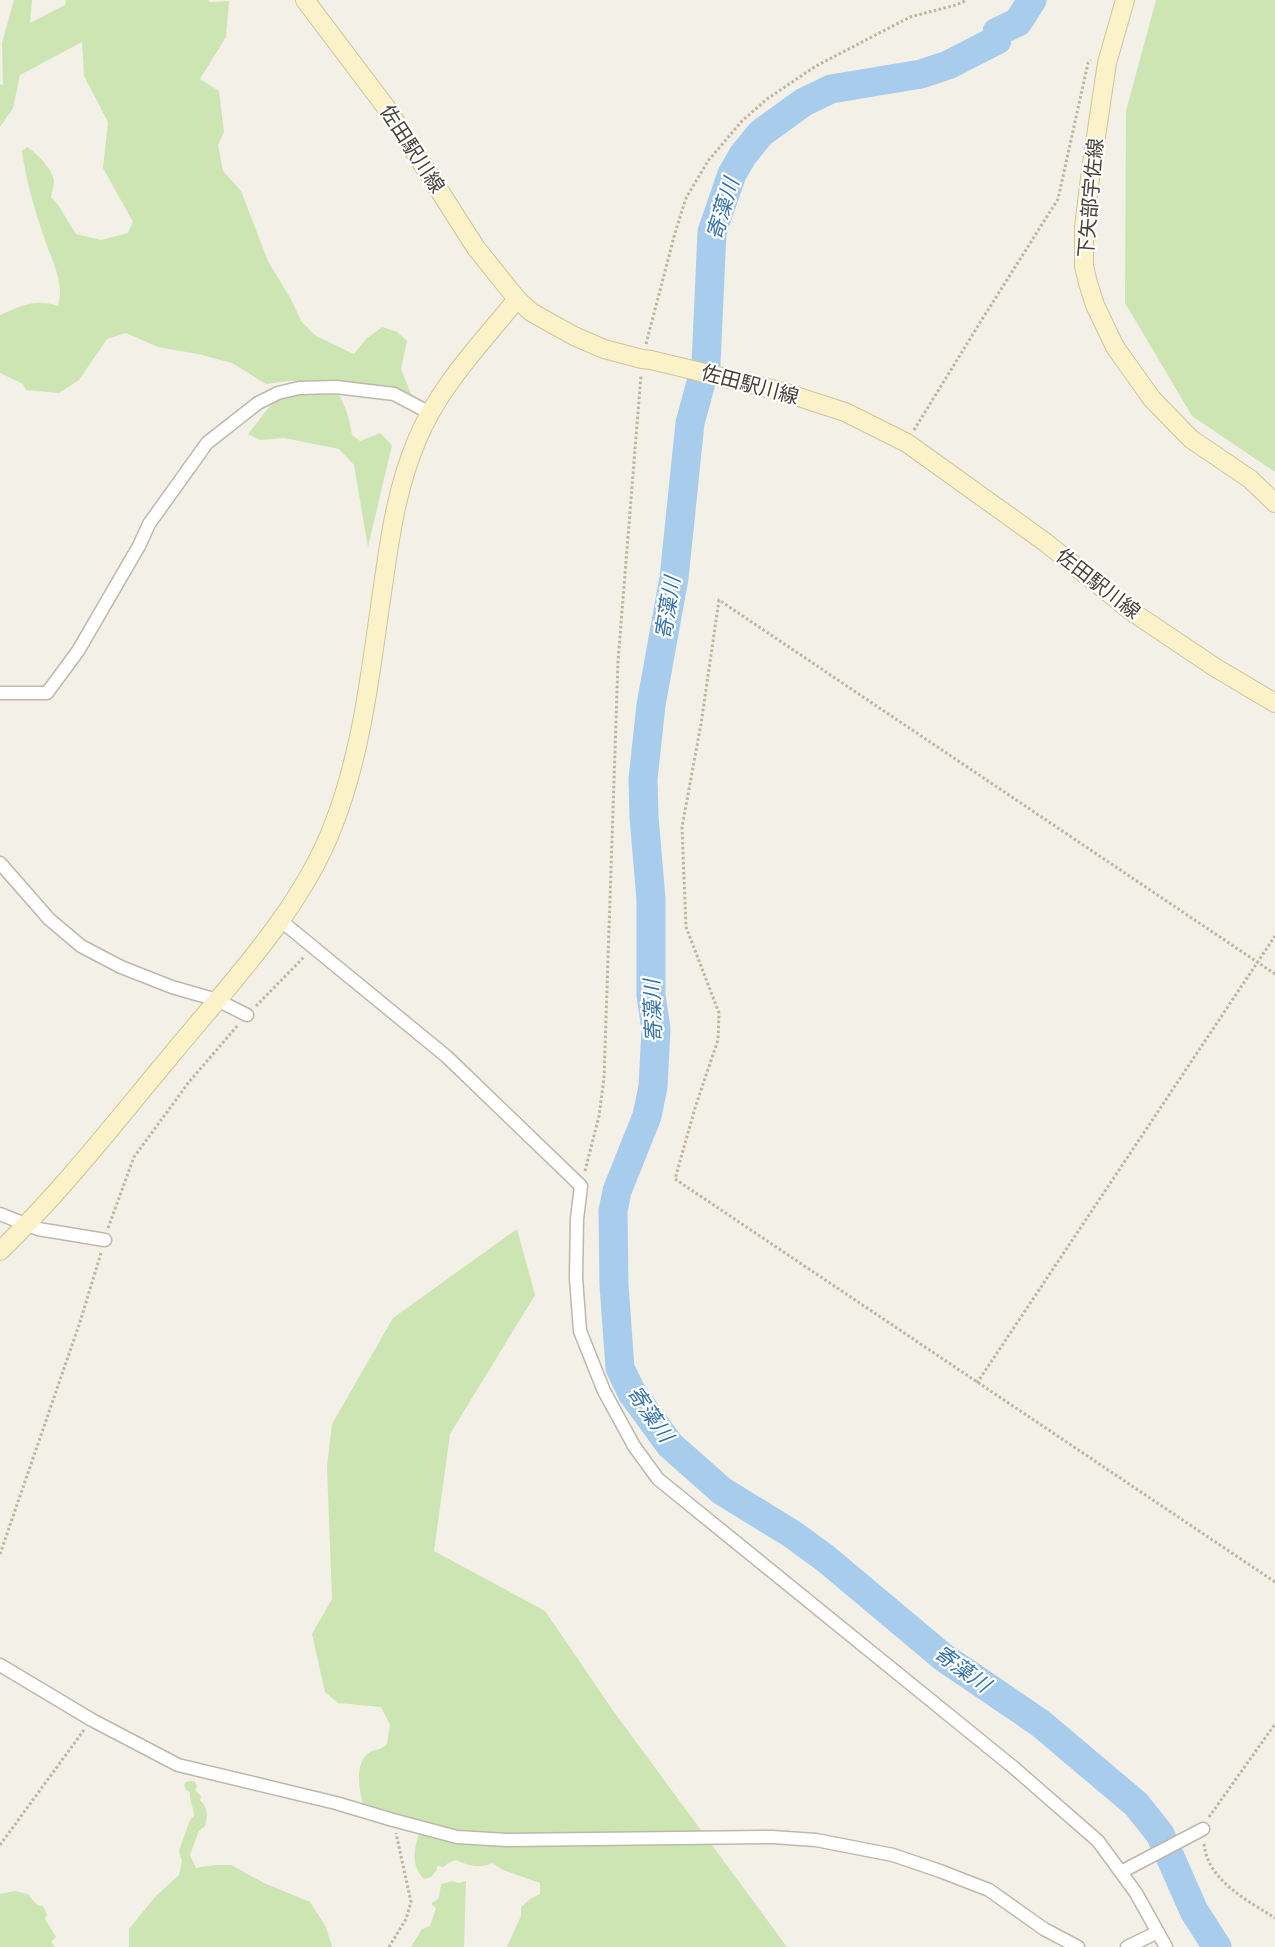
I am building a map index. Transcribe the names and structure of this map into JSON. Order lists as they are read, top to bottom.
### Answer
{
  "streets": {
    "main road": ["佐田駅川線", "下矢部宇佐線"]
  },
  "water": ["寄藻川"]
}
